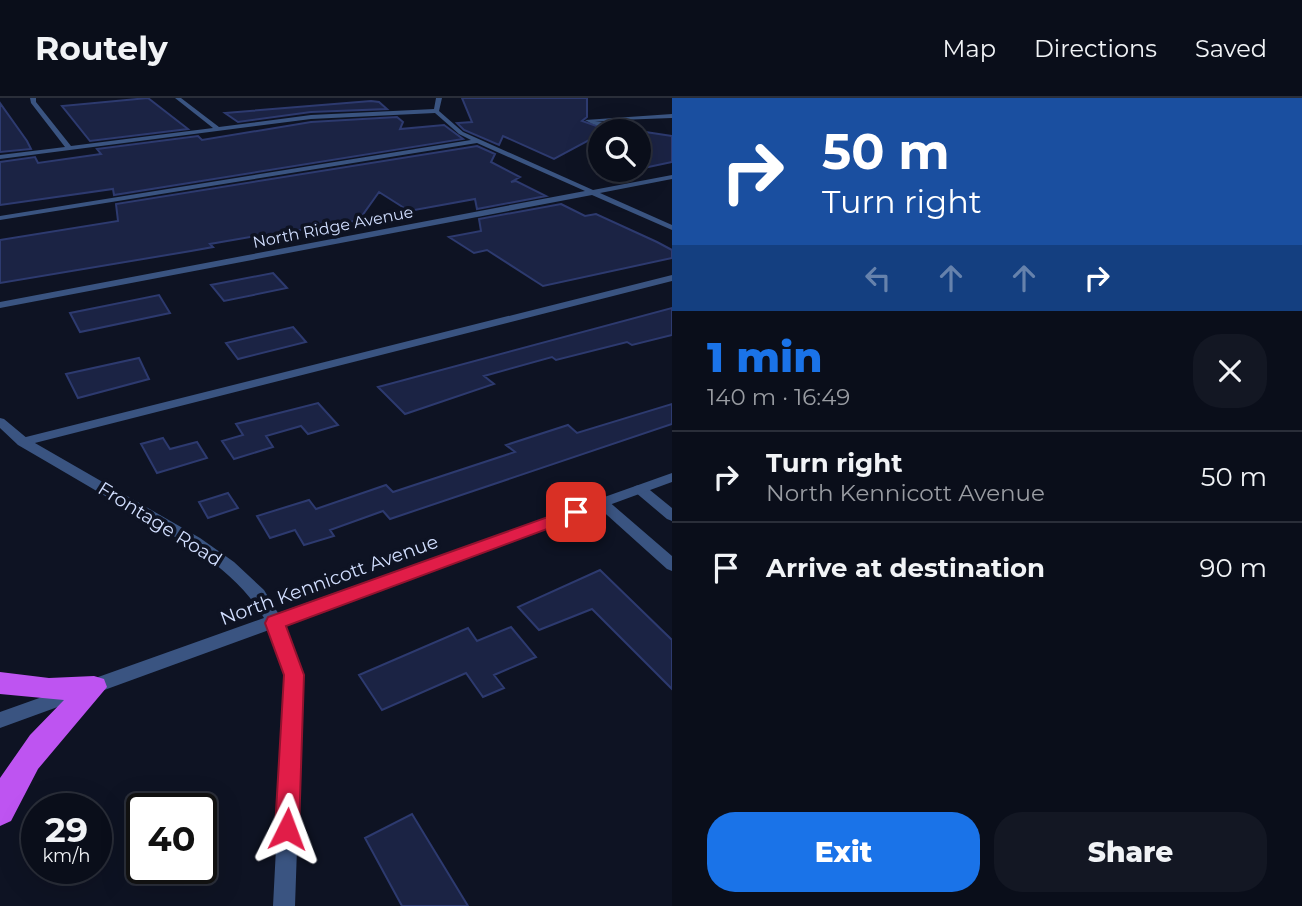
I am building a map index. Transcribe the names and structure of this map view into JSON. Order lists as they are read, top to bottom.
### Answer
{
  "streets": {
    "street": ["North Ridge Avenue", "Frontage Road", "North Kennicott Avenue"]
  },
  "crossings": [
    ["Frontage Road", "North Kennicott Avenue"]
  ],
  "page": {
    "header": "Routely",
    "nav": ["Map", "Directions", "Saved"],
    "turn": ["50 m", "Turn right"],
    "heading": ["1 min", "140 m · 16:49"],
    "list": [
      {
        "name": "Turn right",
        "note": "North Kennicott Avenue",
        "value": "50 m"
      },
      {
        "name": "Arrive at destination",
        "value": "90 m"
      }
    ],
    "speed": "29 km/h",
    "limit": "40",
    "buttons": ["Exit", "Share"]
  }
}
